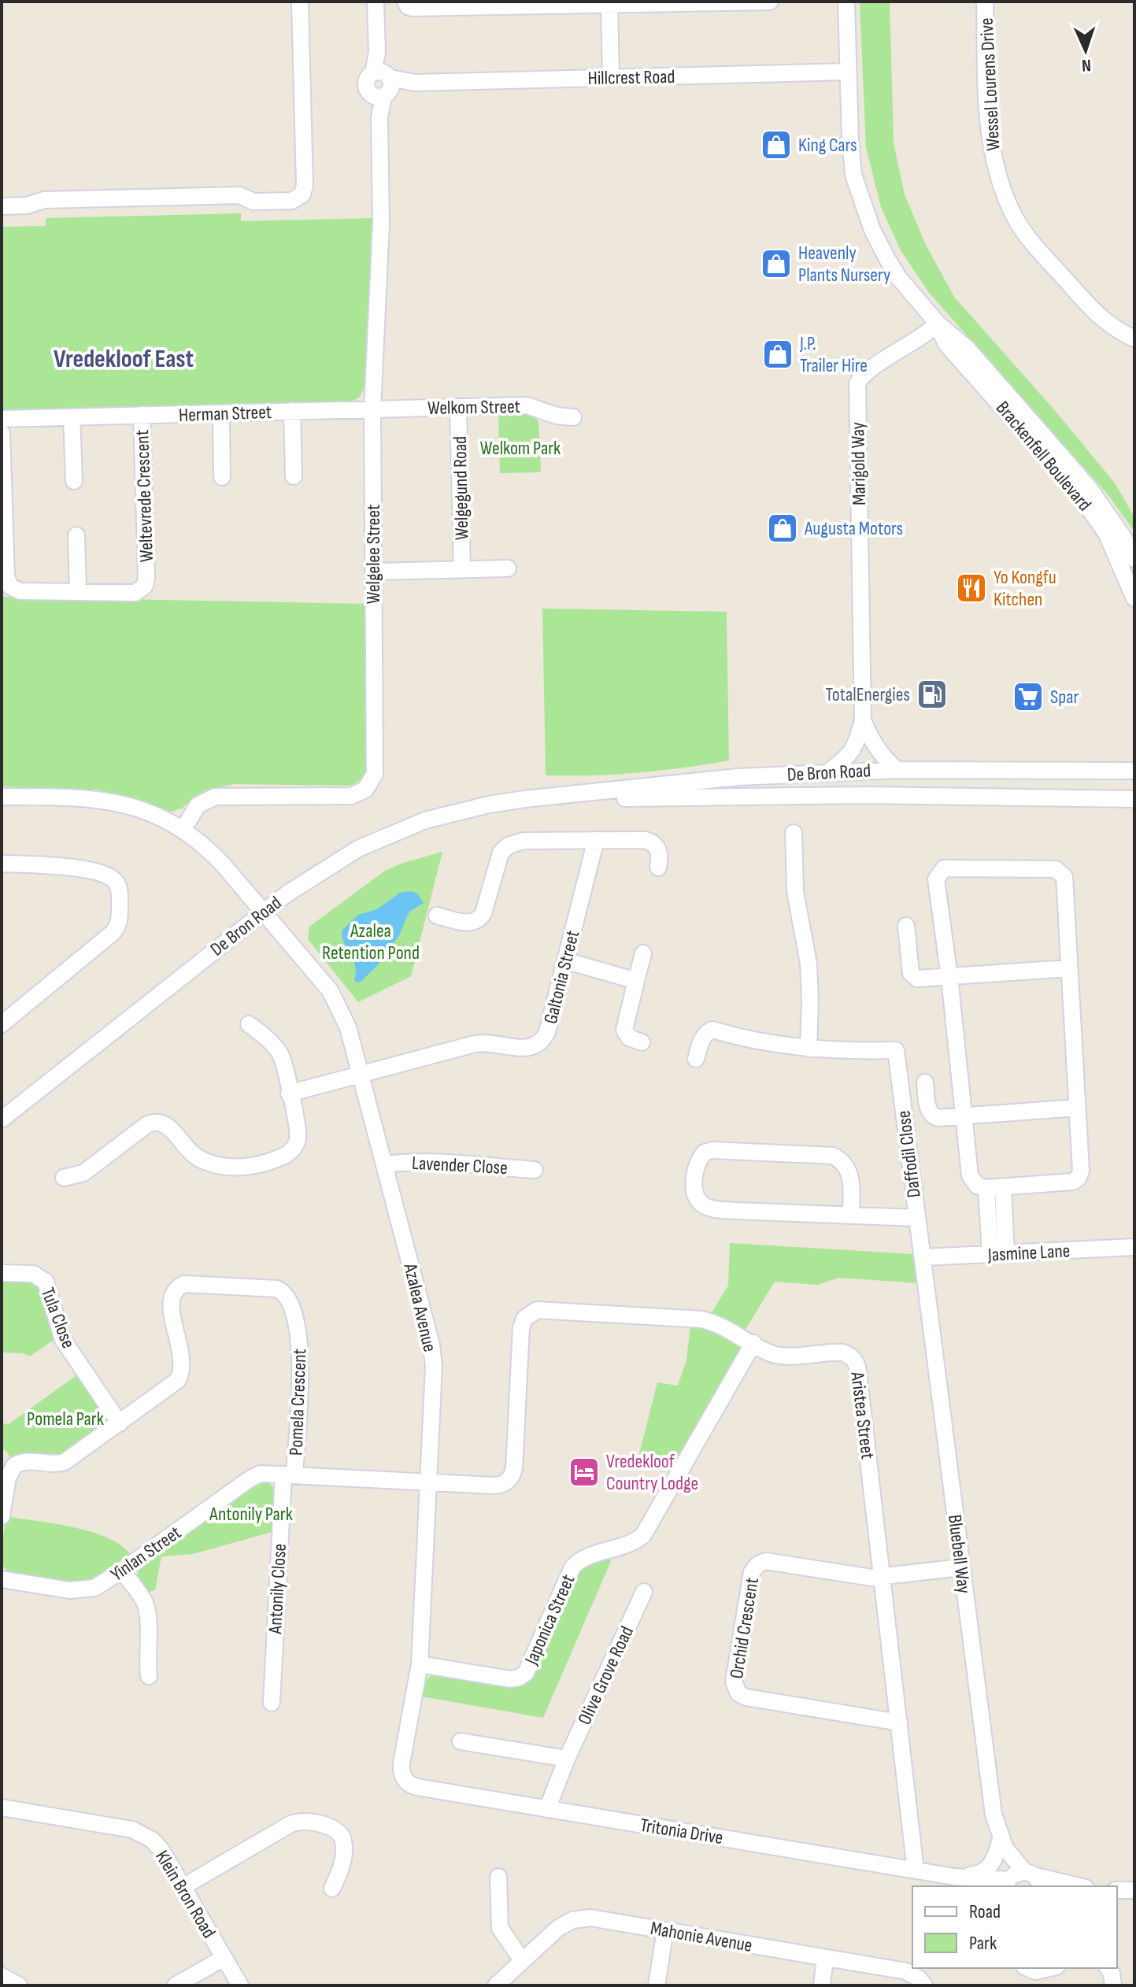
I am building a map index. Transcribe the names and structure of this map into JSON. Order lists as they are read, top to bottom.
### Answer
{
  "streets": {
    "street": [
      "Hillcrest Road",
      "Wessel Lourens Drive",
      "Welkom Street",
      "Herman Street",
      "Brackenfell Boulevard",
      "Marigold Way",
      "Welgegund Road",
      "Weltevrede Crescent",
      "Welgelee Street",
      "De Bron Road",
      "Galtonia Street",
      "Daffodil Close",
      "Lavender Close",
      "Jasmine Lane",
      "Azalea Avenue",
      "Tula Close",
      "Pomela Crescent",
      "Aristea Street",
      "Yinlan Street",
      "Bluebell Way",
      "Antonily Close",
      "Japonica Street",
      "Orchid Crescent",
      "Olive Grove Road",
      "Tritonia Drive",
      "Klein Bron Road",
      "Mahonie Avenue"
    ]
  },
  "crossings": [
    ["Hillcrest Road", "Brackenfell Boulevard"],
    ["Hillcrest Road", "Welgelee Street"],
    ["Welkom Street", "Herman Street"],
    ["Welkom Street", "Welgegund Road"],
    ["Welkom Street", "Welgelee Street"],
    ["Herman Street", "Weltevrede Crescent"],
    ["Herman Street", "Welgelee Street"],
    ["Brackenfell Boulevard", "Marigold Way"],
    ["Marigold Way", "De Bron Road"],
    ["Welgelee Street", "Azalea Avenue"],
    ["De Bron Road", "Azalea Avenue"],
    ["Galtonia Street", "Azalea Avenue"],
    ["Daffodil Close", "Jasmine Lane"],
    ["Daffodil Close", "Bluebell Way"],
    ["Lavender Close", "Azalea Avenue"],
    ["Jasmine Lane", "Bluebell Way"],
    ["Azalea Avenue", "Aristea Street"],
    ["Azalea Avenue", "Yinlan Street"],
    ["Azalea Avenue", "Japonica Street"],
    ["Azalea Avenue", "Tritonia Drive"],
    ["Tula Close", "Pomela Crescent"],
    ["Pomela Crescent", "Yinlan Street"],
    ["Pomela Crescent", "Antonily Close"],
    ["Aristea Street", "Yinlan Street"],
    ["Aristea Street", "Japonica Street"],
    ["Aristea Street", "Orchid Crescent"],
    ["Aristea Street", "Tritonia Drive"],
    ["Yinlan Street", "Antonily Close"],
    ["Olive Grove Road", "Tritonia Drive"]
  ],
  "districts": ["Vredekloof East"],
  "parks": [
    "Welkom Park",
    "Azalea Retention Pond",
    "Pomela Park",
    "Antonily Park"
  ],
  "places": {
    "shop": [
      "King Cars",
      "Heavenly Plants Nursery",
      "J.P. Trailer Hire",
      "Augusta Motors"
    ],
    "restaurant": ["Yo Kongfu Kitchen"],
    "fuel station": ["TotalEnergies"],
    "supermarket": ["Spar"],
    "hotel": ["Vredekloof Country Lodge"]
  },
  "legend": ["Road", "Park"],
  "north": "bottom"
}
